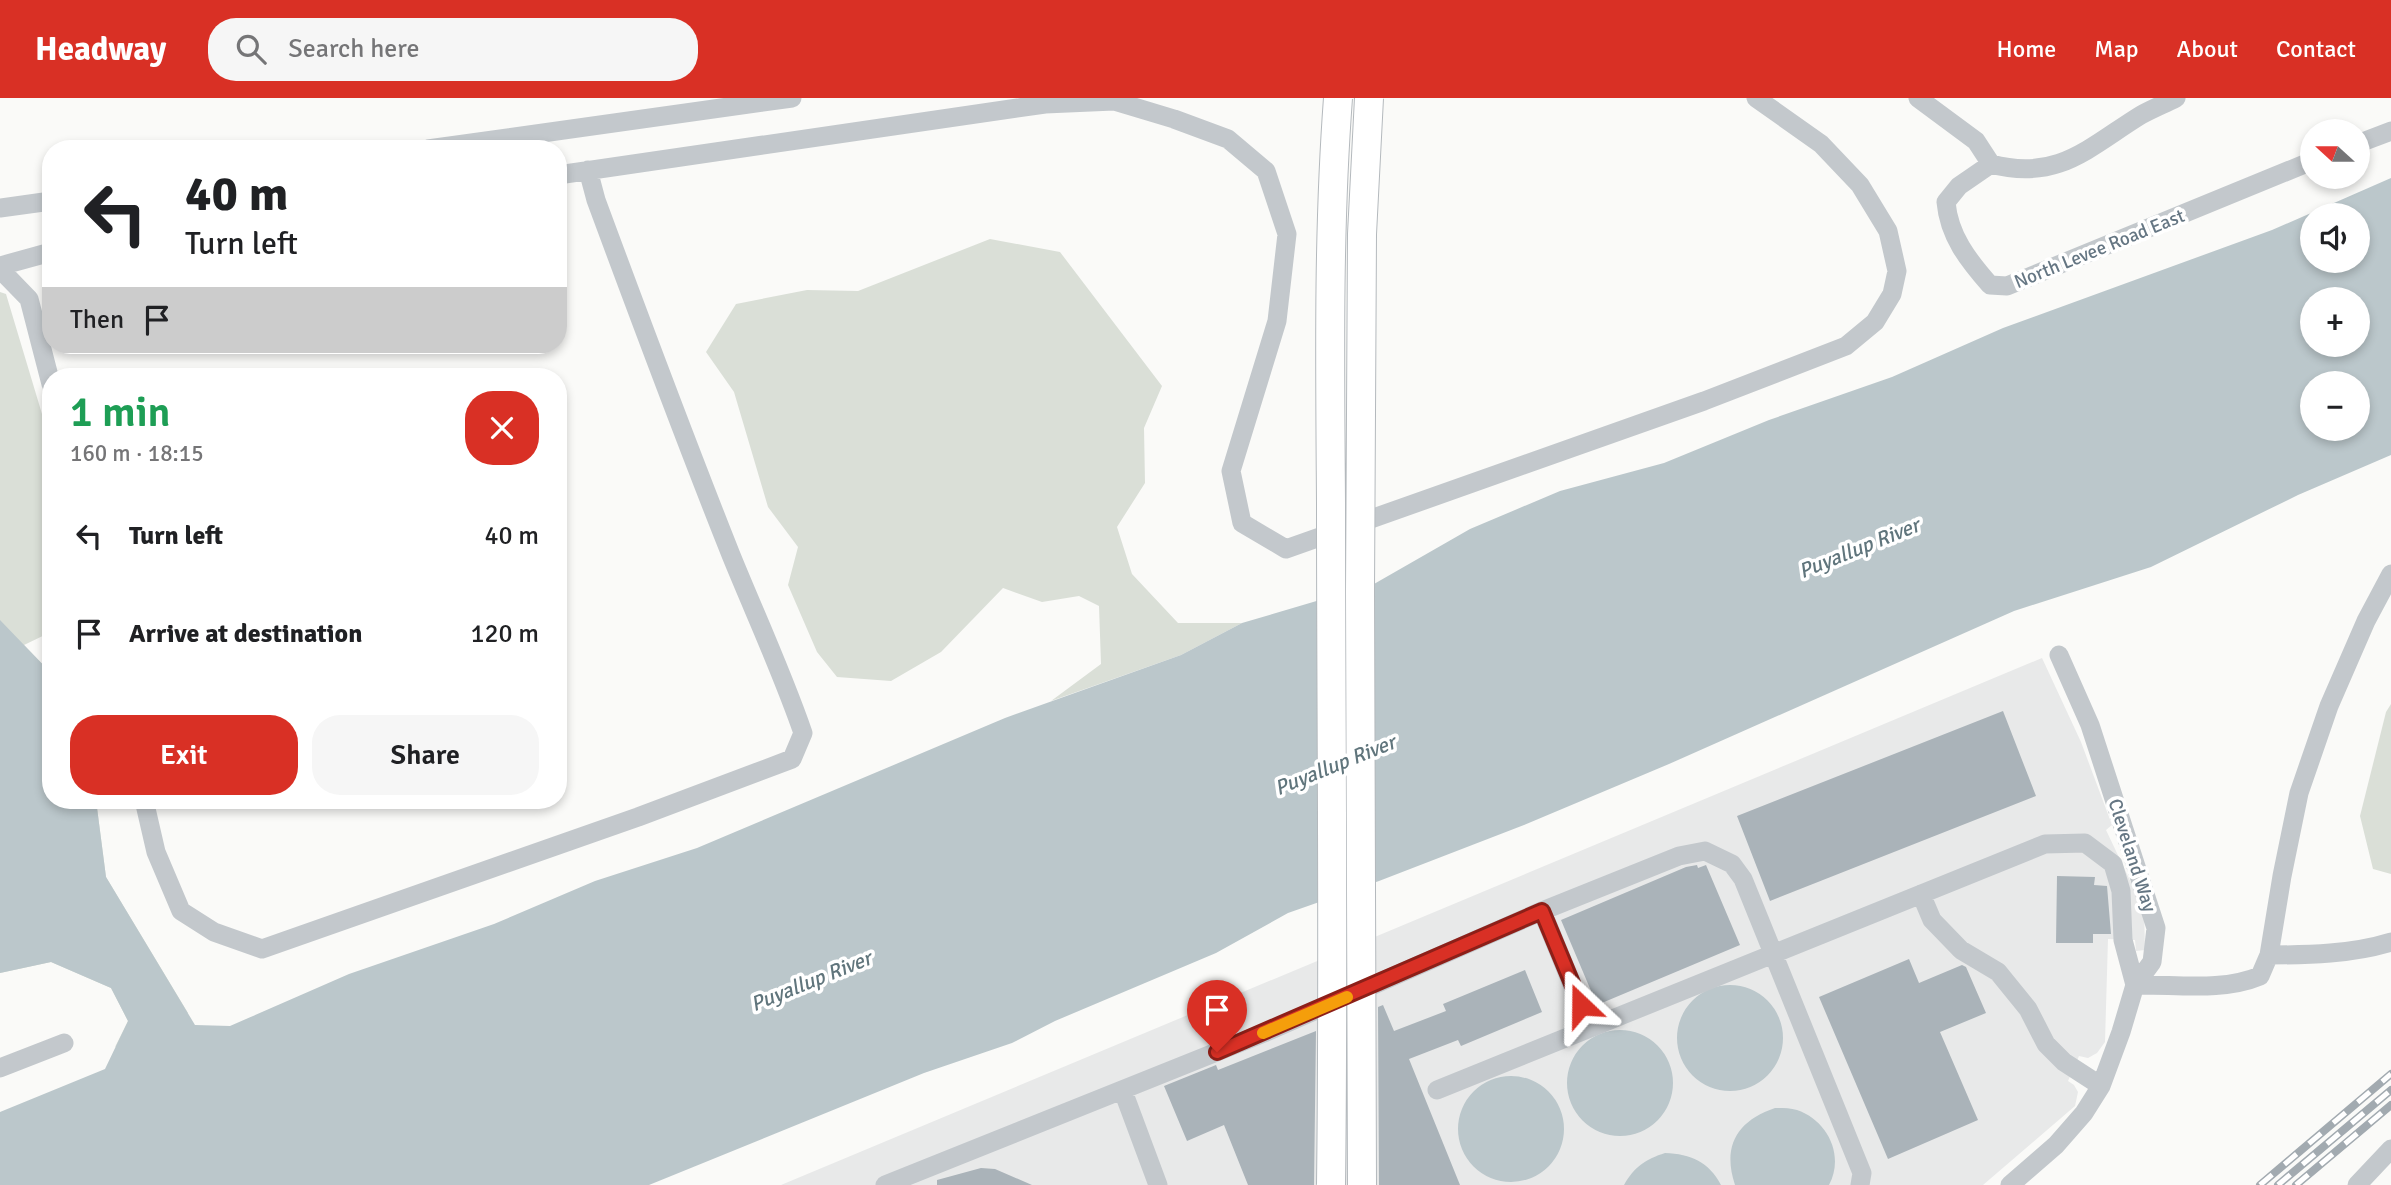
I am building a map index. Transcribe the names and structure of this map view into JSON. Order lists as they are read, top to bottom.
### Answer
{
  "streets": {
    "street": ["North Levee Road East", "Cleveland Way"]
  },
  "water": ["Puyallup River"],
  "north": "left",
  "page": {
    "header": "Headway",
    "search": "Search here",
    "nav": [
      "Home",
      "Map",
      "About",
      "Contact"
    ],
    "map_buttons": ["+", "−"],
    "turn": ["40 m", "Turn left"],
    "then": "Then",
    "heading": ["1 min", "160 m · 18:15"],
    "list": [
      {
        "name": "Turn left",
        "value": "40 m"
      },
      {
        "name": "Arrive at destination",
        "value": "120 m"
      }
    ],
    "buttons": ["Exit", "Share"]
  }
}
